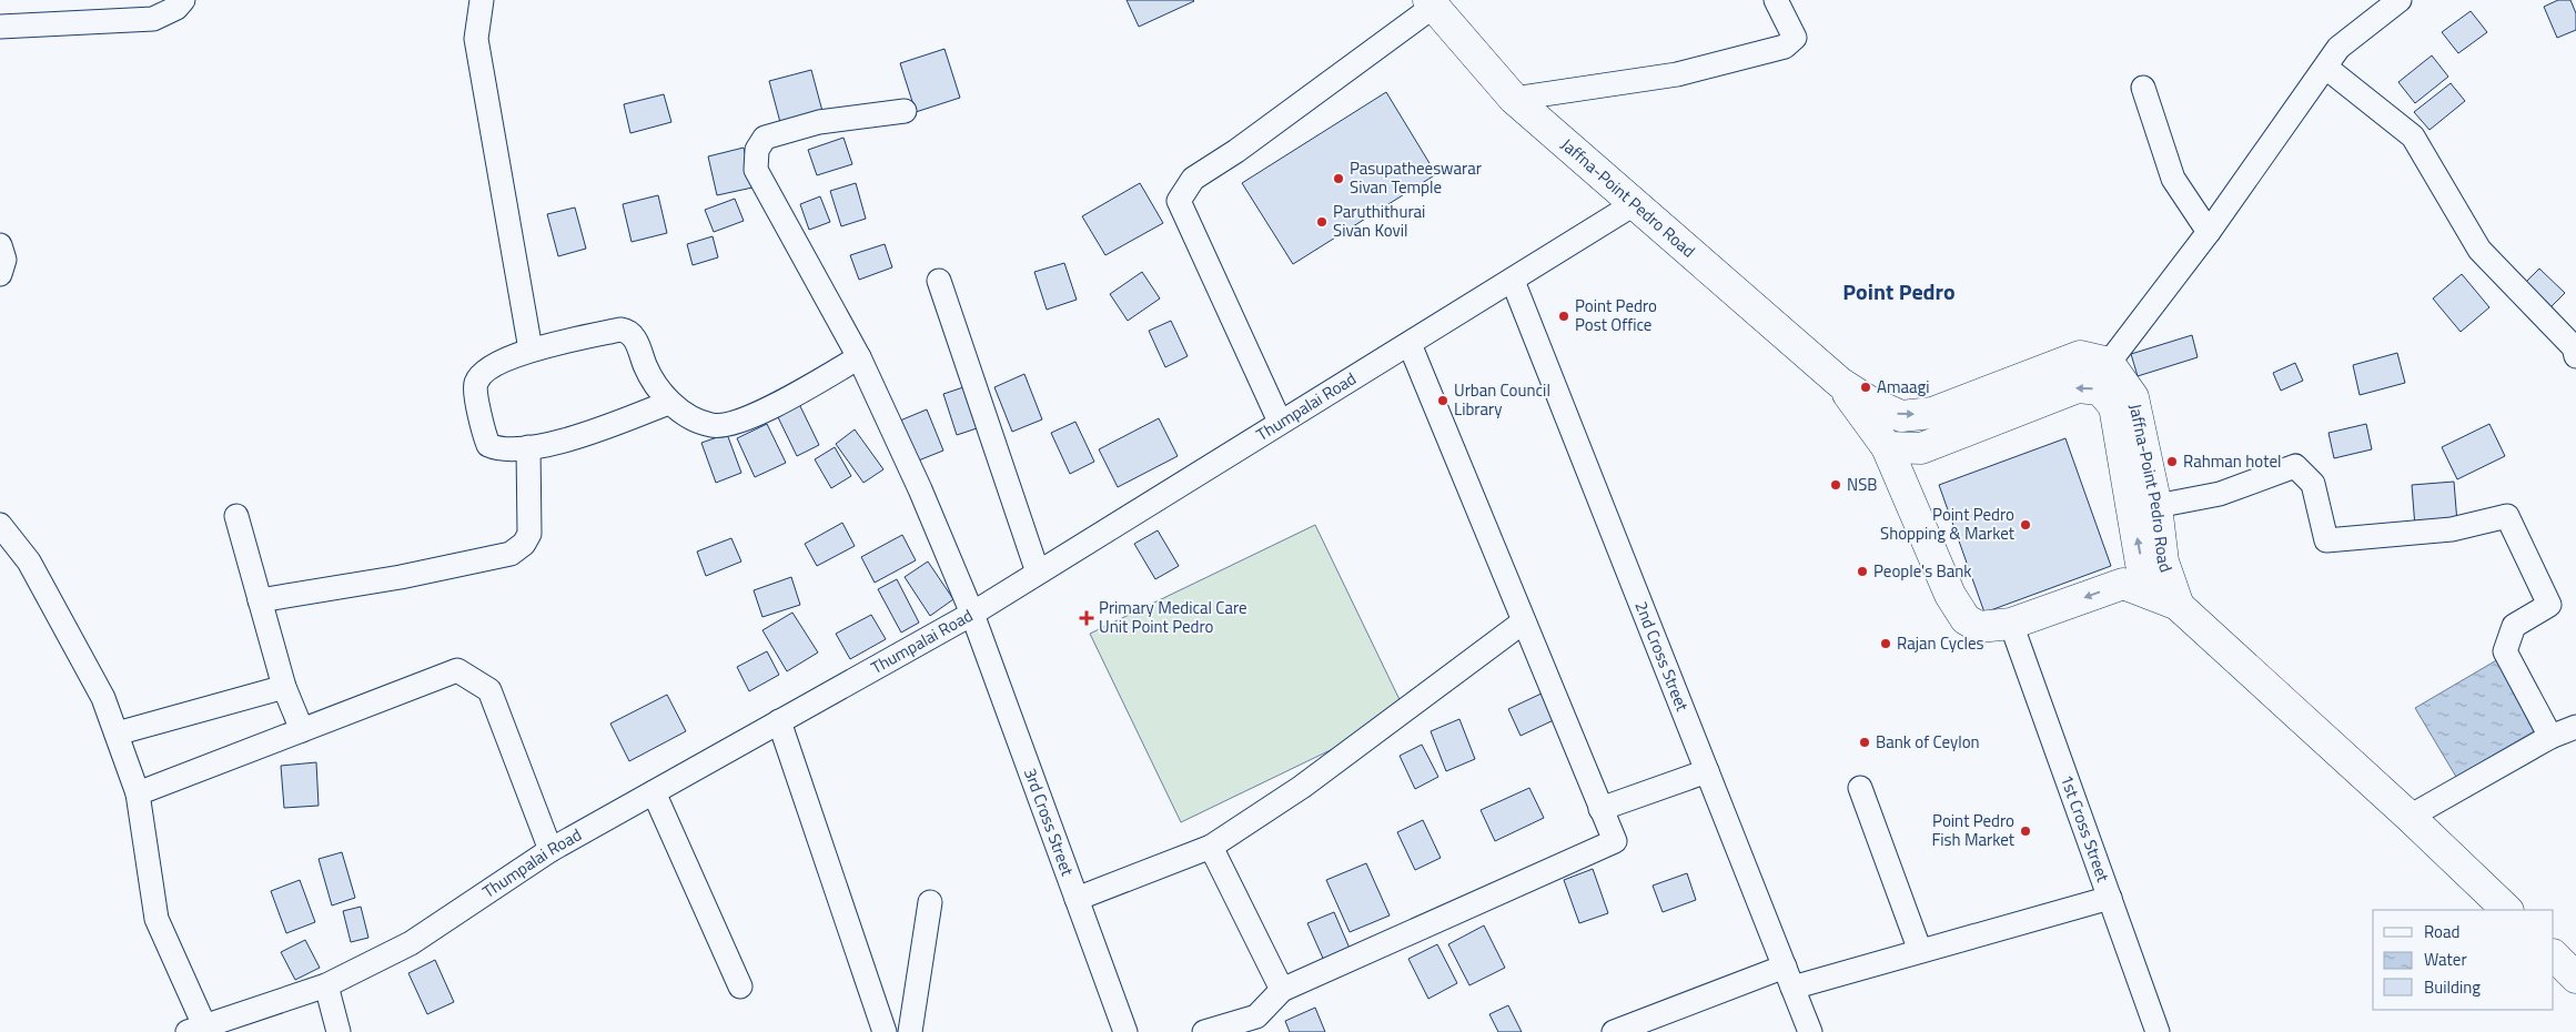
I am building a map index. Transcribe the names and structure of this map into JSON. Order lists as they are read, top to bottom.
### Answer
{
  "streets": {
    "main road": ["Jaffna-Point Pedro Road"],
    "street": [
      "Thumpalai Road",
      "2nd Cross Street",
      "3rd Cross Street",
      "1st Cross Street"
    ]
  },
  "crossings": [
    ["Jaffna-Point Pedro Road", "Thumpalai Road"],
    ["Jaffna-Point Pedro Road", "1st Cross Street"],
    ["Thumpalai Road", "2nd Cross Street"],
    ["Thumpalai Road", "3rd Cross Street"]
  ],
  "districts": ["Point Pedro"],
  "places": {
    "other": [
      "Pasupatheeswarar Sivan Temple",
      "Paruthithurai Sivan Kovil",
      "Point Pedro Post Office",
      "Amaagi",
      "Urban Council Library",
      "Rahman hotel",
      "NSB",
      "Point Pedro Shopping & Market",
      "People's Bank",
      "Rajan Cycles",
      "Bank of Ceylon",
      "Point Pedro Fish Market"
    ],
    "health": ["Primary Medical Care Unit Point Pedro"]
  },
  "legend": ["Road", "Water", "Building"]
}
